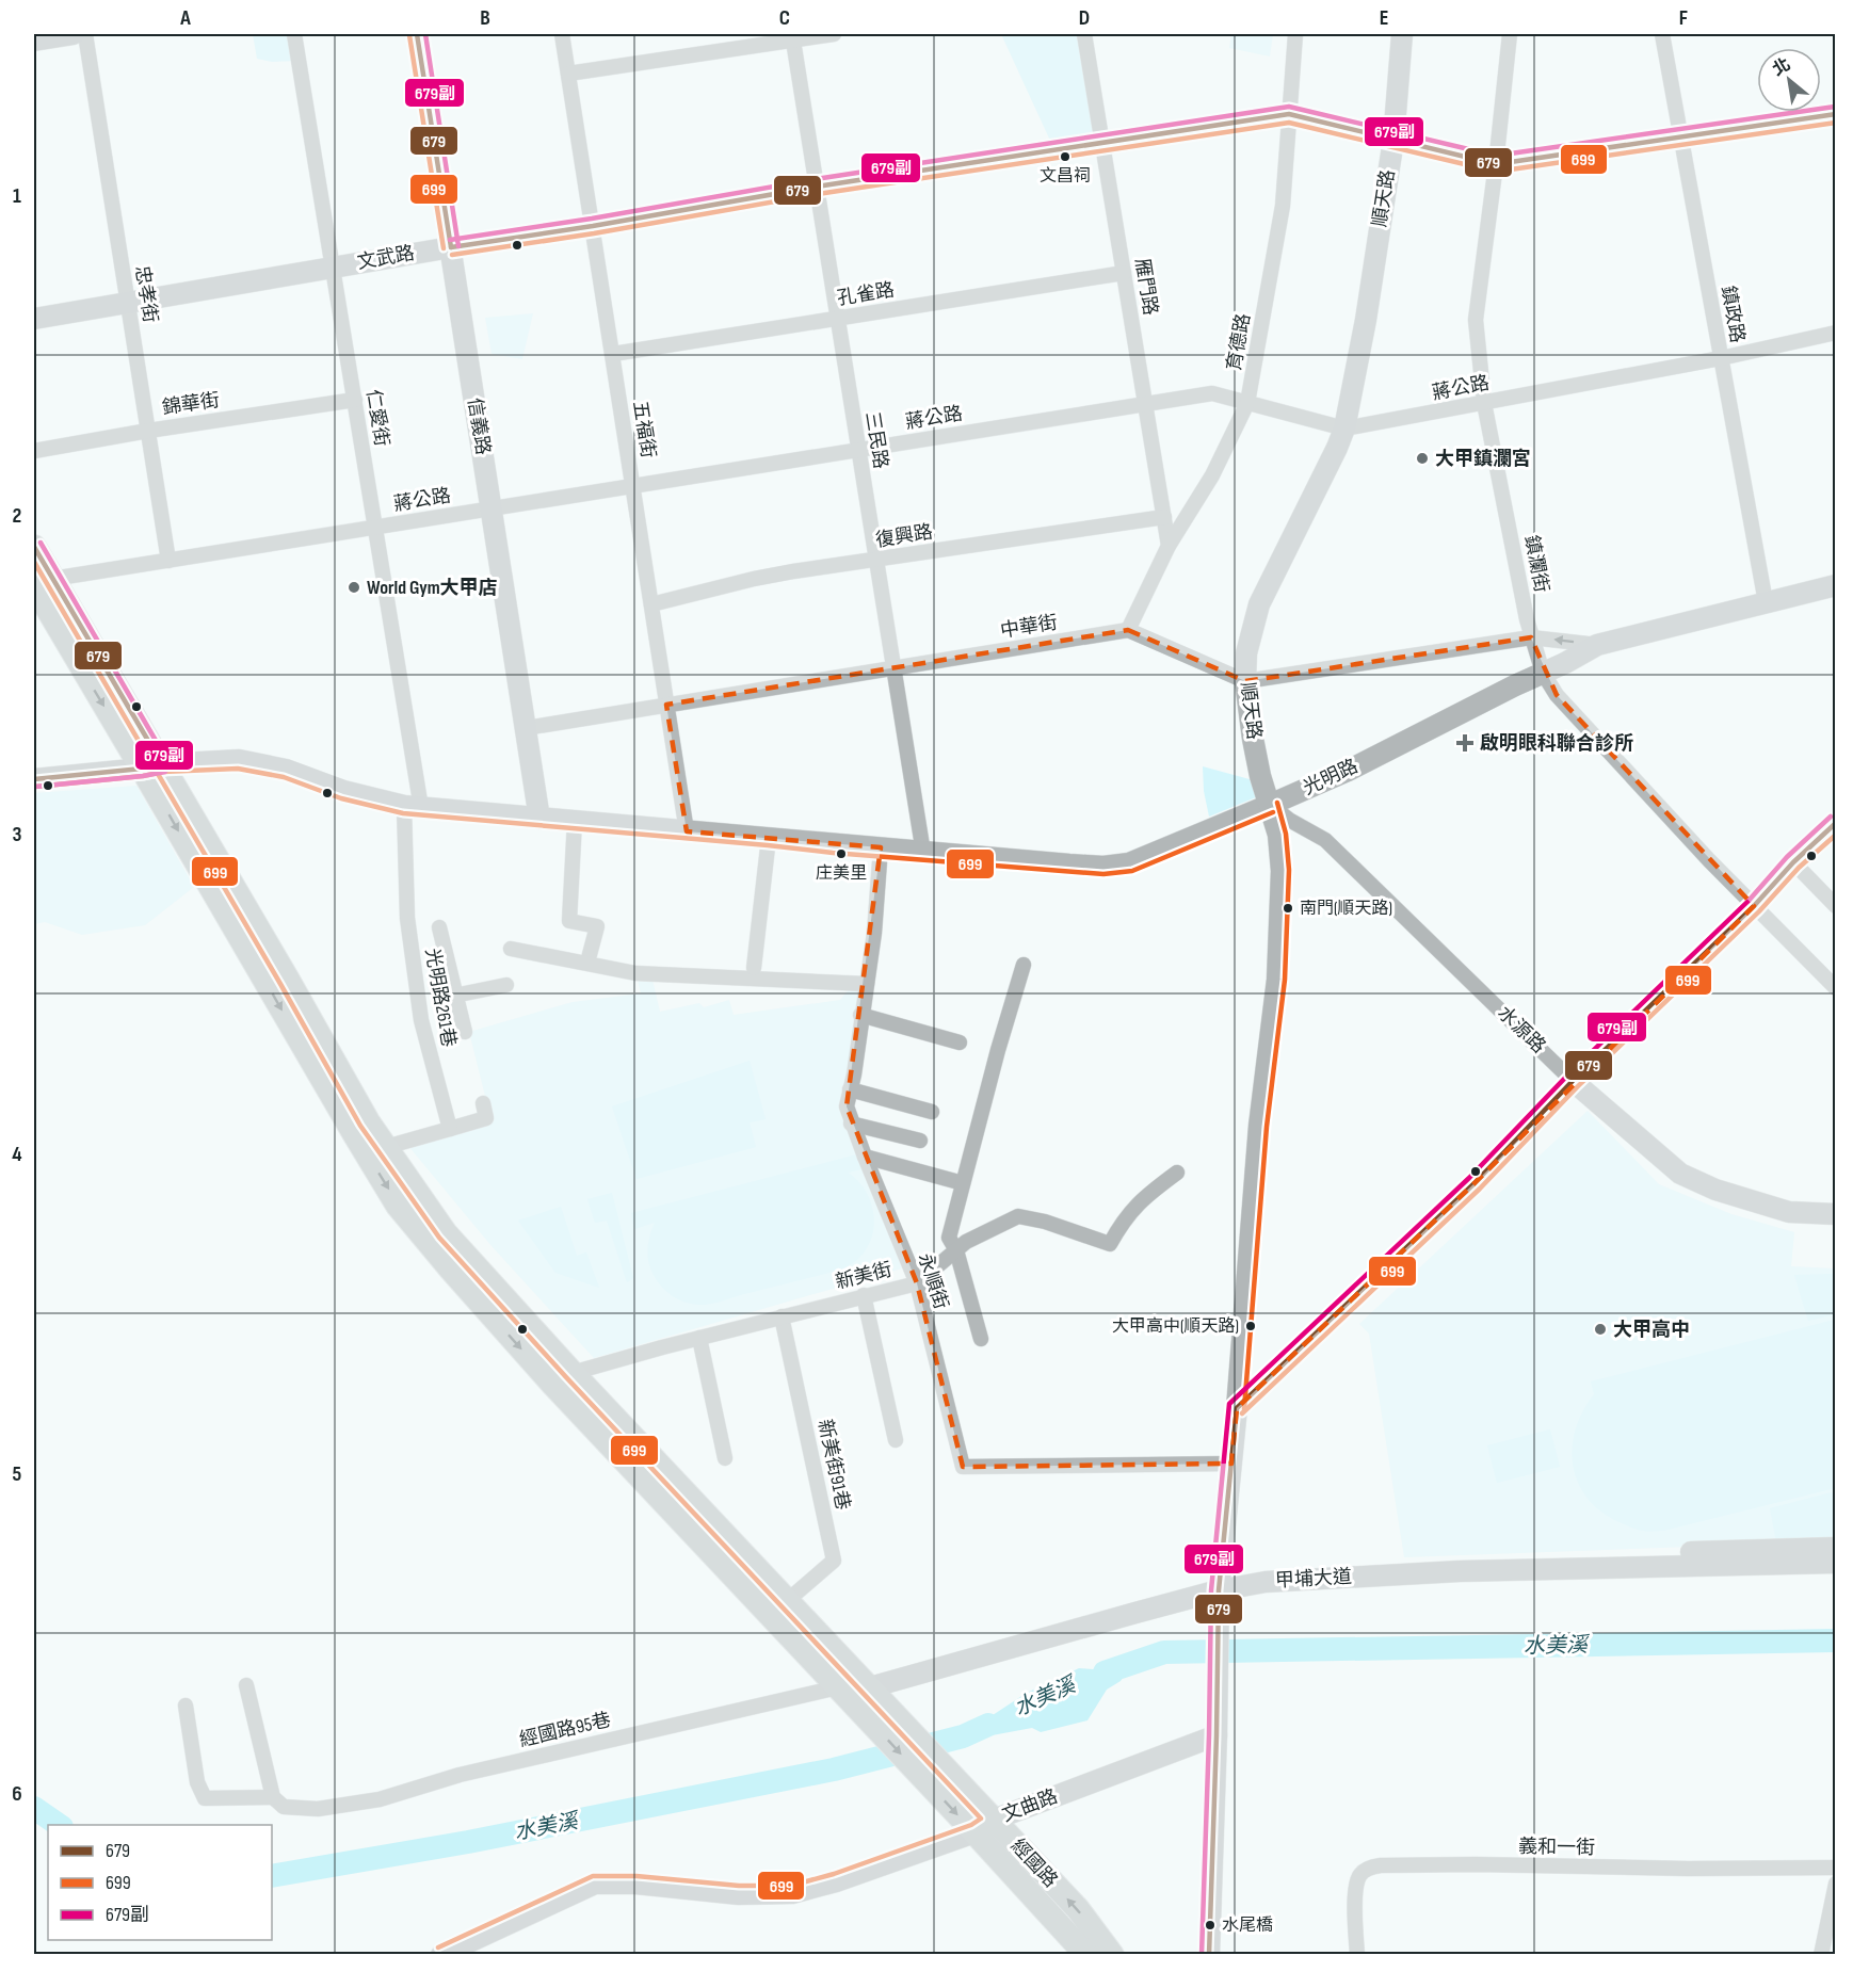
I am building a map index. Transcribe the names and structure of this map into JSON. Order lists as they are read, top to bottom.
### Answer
{
  "streets": {
    "main road": ["經國路"],
    "street": [
      "順天路",
      "文武路",
      "雁門路",
      "忠孝街",
      "孔雀路",
      "鎮政路",
      "育德路",
      "蔣公路",
      "錦華街",
      "仁愛街",
      "信義路",
      "五福街",
      "三民路",
      "復興路",
      "鎮瀾街",
      "中華街",
      "光明路",
      "光明路261巷",
      "水源路",
      "新美街",
      "永順街",
      "新美街91巷",
      "甲埔大道",
      "經國路95巷",
      "文曲路",
      "義和一街"
    ]
  },
  "crossings": [
    ["順天路", "文武路"],
    ["順天路", "蔣公路"],
    ["順天路", "光明路"],
    ["順天路", "水源路"],
    ["順天路", "永順街"],
    ["順天路", "甲埔大道"],
    ["文武路", "雁門路"],
    ["文武路", "忠孝街"],
    ["文武路", "鎮政路"],
    ["文武路", "育德路"],
    ["文武路", "仁愛街"],
    ["文武路", "信義路"],
    ["文武路", "五福街"],
    ["文武路", "三民路"],
    ["文武路", "鎮瀾街"],
    ["雁門路", "孔雀路"],
    ["雁門路", "育德路"],
    ["雁門路", "蔣公路"],
    ["雁門路", "復興路"],
    ["忠孝街", "蔣公路"],
    ["忠孝街", "錦華街"],
    ["孔雀路", "五福街"],
    ["孔雀路", "三民路"],
    ["鎮政路", "蔣公路"],
    ["鎮政路", "光明路"],
    ["育德路", "蔣公路"],
    ["育德路", "中華街"],
    ["蔣公路", "仁愛街"],
    ["蔣公路", "信義路"],
    ["蔣公路", "五福街"],
    ["蔣公路", "三民路"],
    ["蔣公路", "鎮瀾街"],
    ["錦華街", "仁愛街"],
    ["仁愛街", "光明路"],
    ["仁愛街", "光明路261巷"],
    ["信義路", "中華街"],
    ["信義路", "光明路"],
    ["五福街", "復興路"],
    ["五福街", "中華街"],
    ["五福街", "光明路"],
    ["三民路", "復興路"],
    ["三民路", "中華街"],
    ["三民路", "光明路"],
    ["鎮瀾街", "光明路"],
    ["光明路", "光明路261巷"],
    ["光明路", "水源路"],
    ["光明路", "永順街"],
    ["新美街", "永順街"],
    ["新美街", "新美街91巷"],
    ["甲埔大道", "經國路95巷"],
    ["甲埔大道", "經國路"],
    ["經國路95巷", "經國路"],
    ["文曲路", "經國路"]
  ],
  "water": ["水美溪"],
  "places": {
    "other": [
      "文昌祠",
      "大甲鎮瀾宮",
      "World Gym大甲店",
      "庄美里",
      "南門(順天路)",
      "大甲高中(順天路)",
      "大甲高中",
      "水尾橋"
    ],
    "health": ["啟明眼科聯合診所"]
  },
  "lines": ["transit line 679", "transit line 679副", "transit line 699"],
  "legend": ["679", "699", "679副"],
  "north": "top left",
  "grid": {
    "columns": [
      "A",
      "B",
      "C",
      "D",
      "E",
      "F"
    ],
    "rows": [
      "1",
      "2",
      "3",
      "4",
      "5",
      "6"
    ]
  }
}
